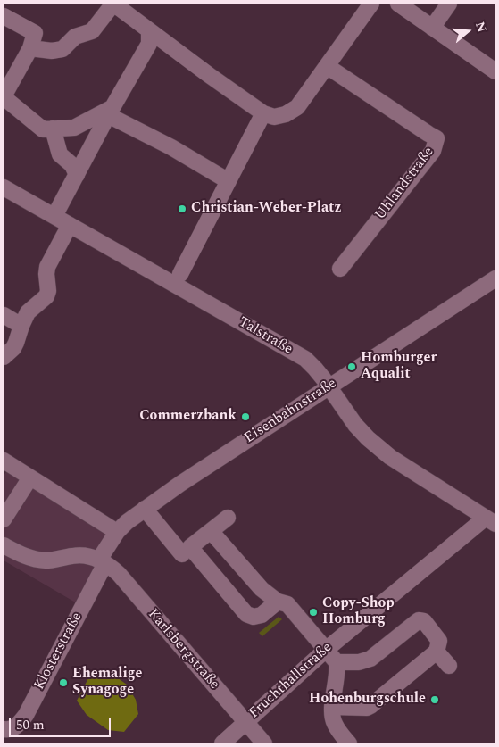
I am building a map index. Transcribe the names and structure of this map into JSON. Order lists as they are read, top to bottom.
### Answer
{
  "streets": {
    "street": [
      "Uhlandstraße",
      "Talstraße",
      "Eisenbahnstraße",
      "Karlsbergstraße",
      "Klosterstraße",
      "Fruchthallstraße"
    ]
  },
  "crossings": [
    ["Talstraße", "Eisenbahnstraße"],
    ["Talstraße", "Fruchthallstraße"],
    ["Eisenbahnstraße", "Karlsbergstraße"],
    ["Eisenbahnstraße", "Klosterstraße"],
    ["Karlsbergstraße", "Klosterstraße"],
    ["Karlsbergstraße", "Fruchthallstraße"]
  ],
  "places": [
    "Christian-Weber-Platz",
    "Homburger Aqualit",
    "Commerzbank",
    "Copy-Shop Homburg",
    "Ehemalige Synagoge",
    "Hohenburgschule"
  ],
  "scale_bar": "50 m",
  "north": "right"
}
